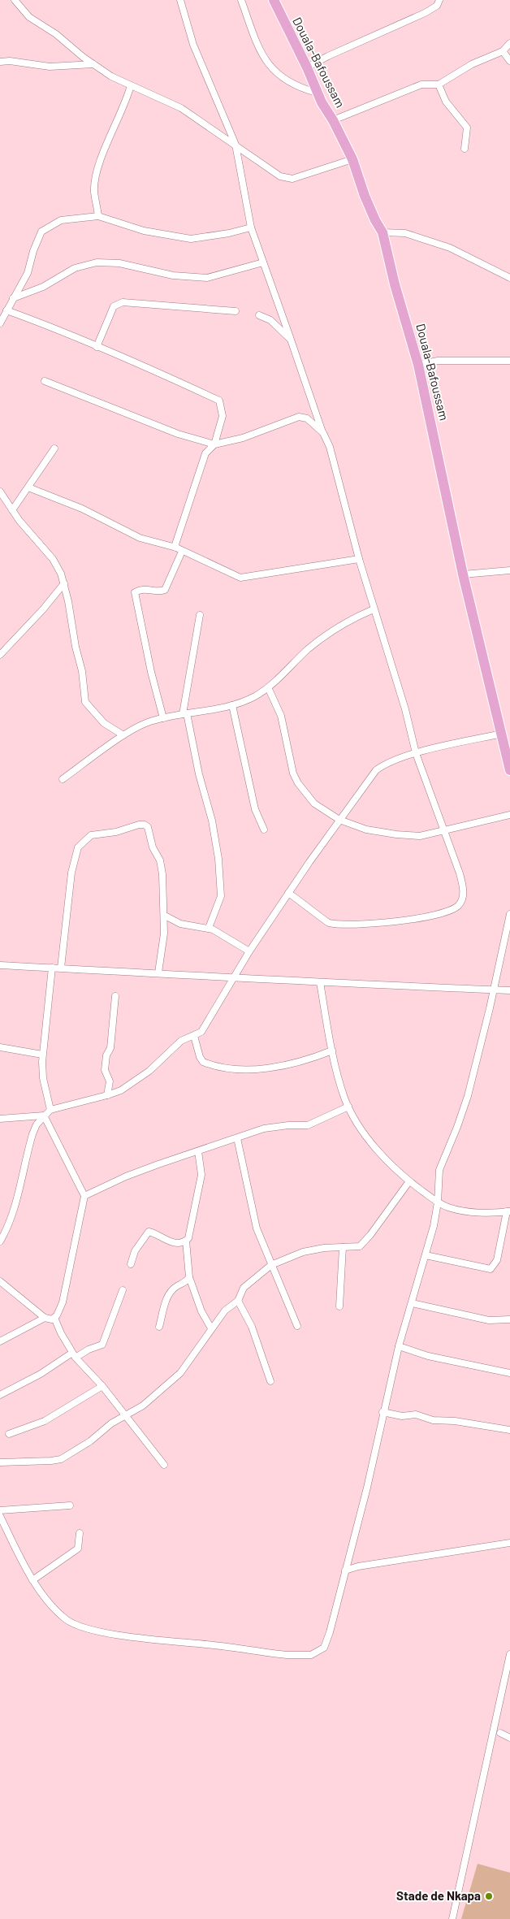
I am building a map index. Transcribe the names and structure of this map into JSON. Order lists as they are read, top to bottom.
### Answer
{
  "streets": {
    "highway": ["Douala-Bafoussam"]
  },
  "places": ["Stade de Nkapa"]
}
